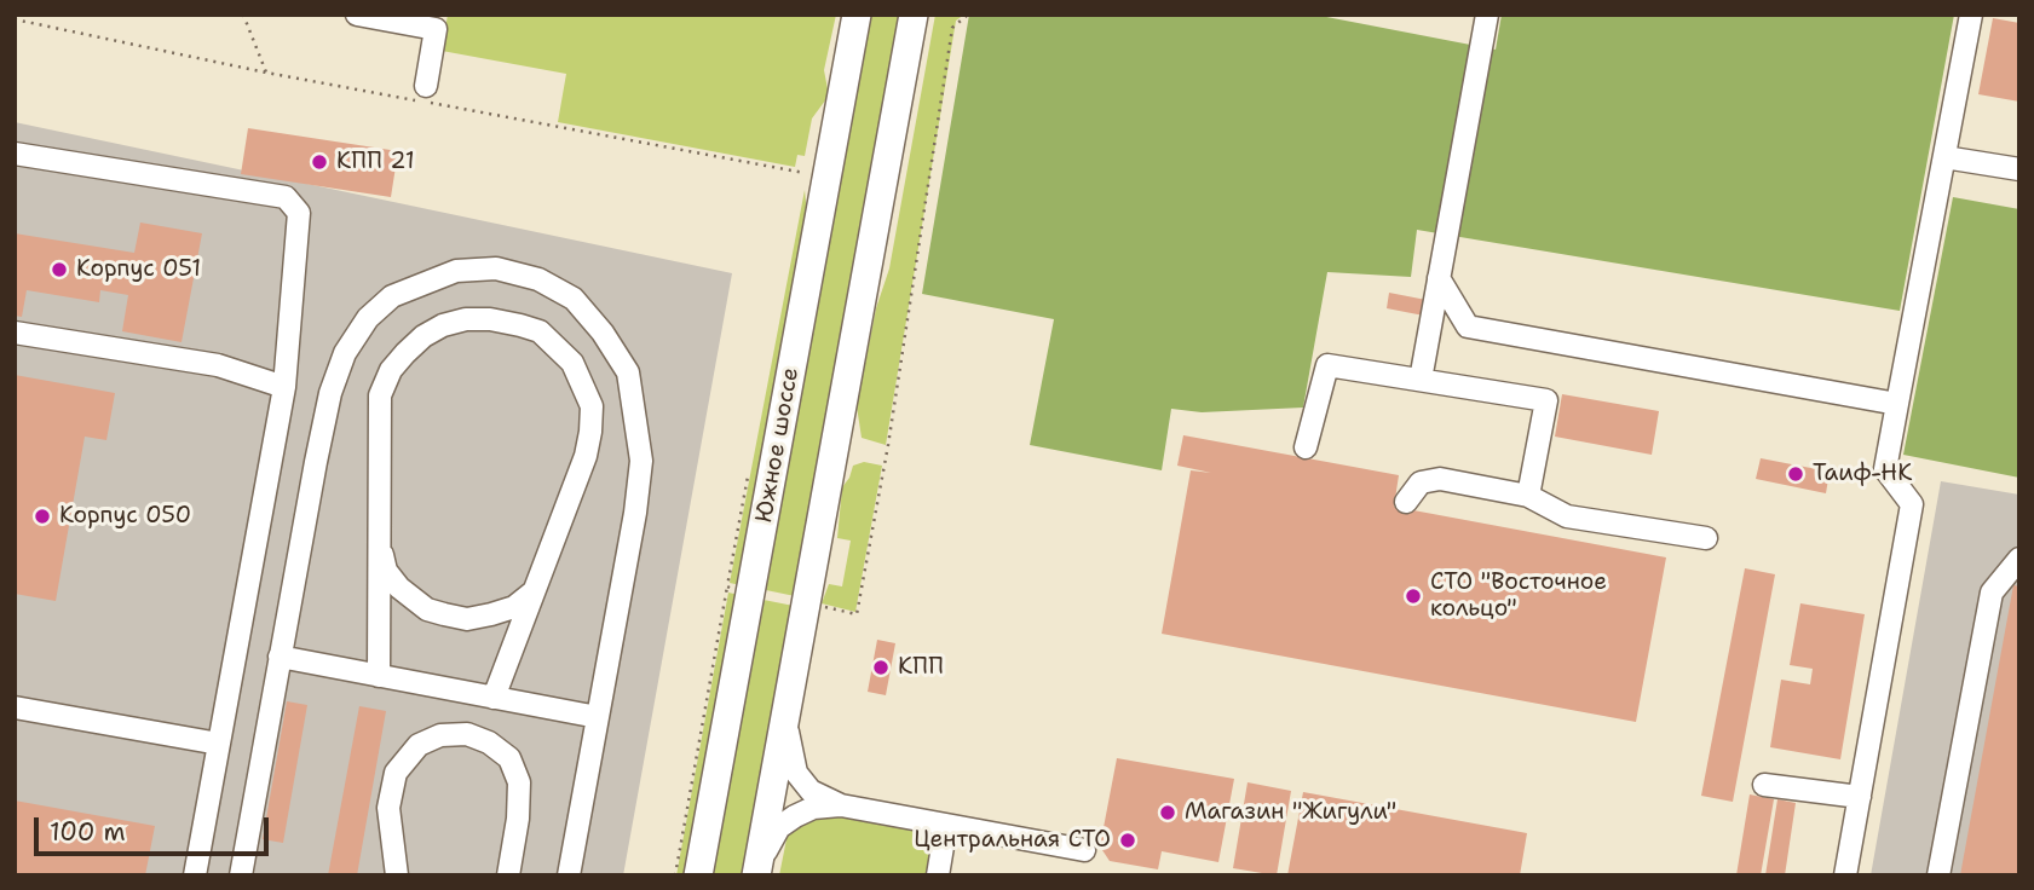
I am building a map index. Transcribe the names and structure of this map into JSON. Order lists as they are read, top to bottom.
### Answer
{
  "streets": {
    "main road": ["Южное шоссе"]
  },
  "places": [
    "КПП 21",
    "Корпус 051",
    "Таиф-НК",
    "Корпус 050",
    "СТО \"Восточное кольцо\"",
    "КПП",
    "Магазин \"Жигули\"",
    "Центральная СТО"
  ],
  "scale_bar": "100 m"
}
